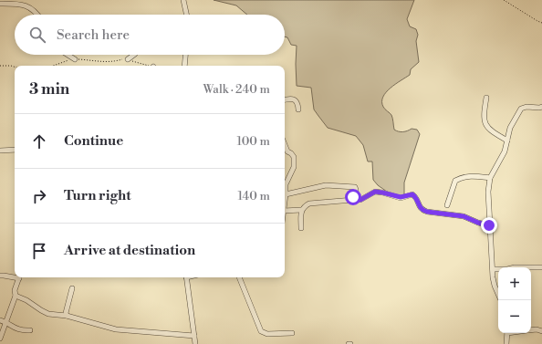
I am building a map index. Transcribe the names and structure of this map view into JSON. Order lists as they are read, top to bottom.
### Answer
{
  "page": {
    "search": "Search here",
    "heading": ["3 min", "Walk · 240 m"],
    "list": [
      ["Continue", "100 m"],
      ["Turn right", "140 m"],
      "Arrive at destination"
    ],
    "map_buttons": ["+", "−"]
  }
}
